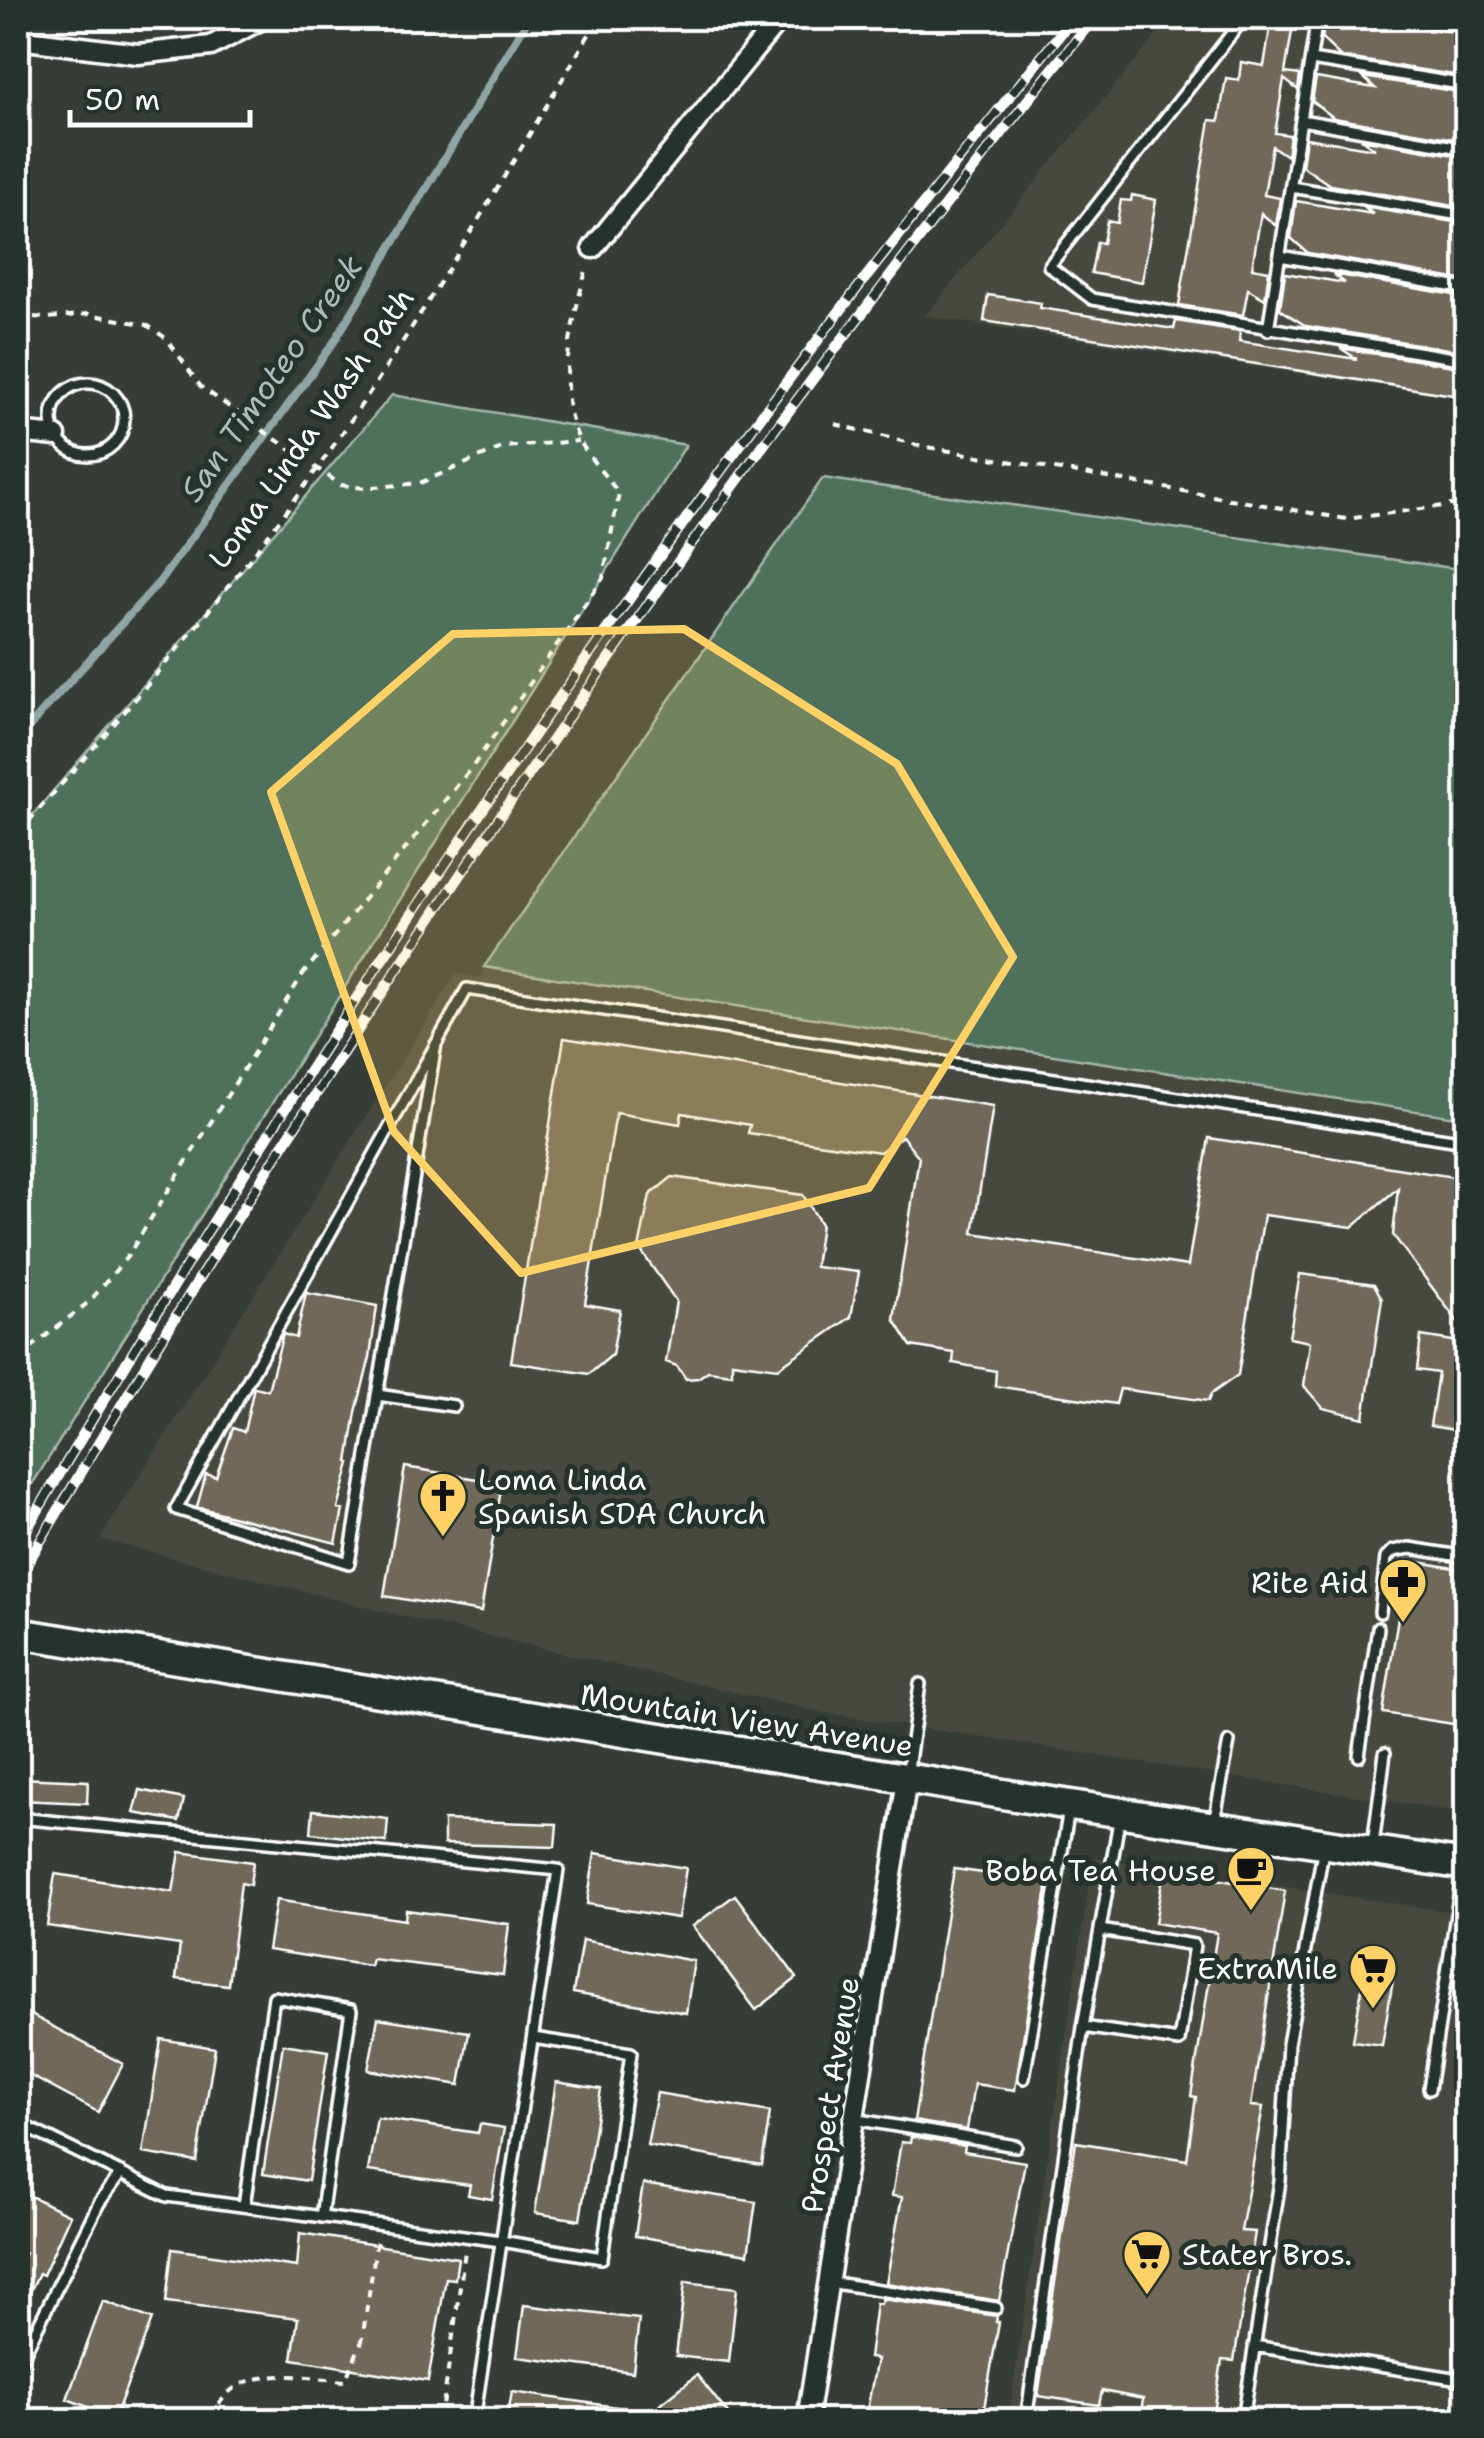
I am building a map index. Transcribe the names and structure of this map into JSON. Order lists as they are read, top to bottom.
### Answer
{
  "streets": {
    "main road": ["Mountain View Avenue"],
    "street": ["Prospect Avenue"],
    "path": ["Loma Linda Wash Path"]
  },
  "crossings": [
    ["Mountain View Avenue", "Prospect Avenue"]
  ],
  "water": ["San Timoteo Creek"],
  "places": {
    "church": ["Loma Linda Spanish SDA Church"],
    "pharmacy": ["Rite Aid"],
    "cafe": ["Boba Tea House"],
    "supermarket": ["ExtraMile", "Stater Bros."]
  },
  "scale_bar": "50 m"
}
